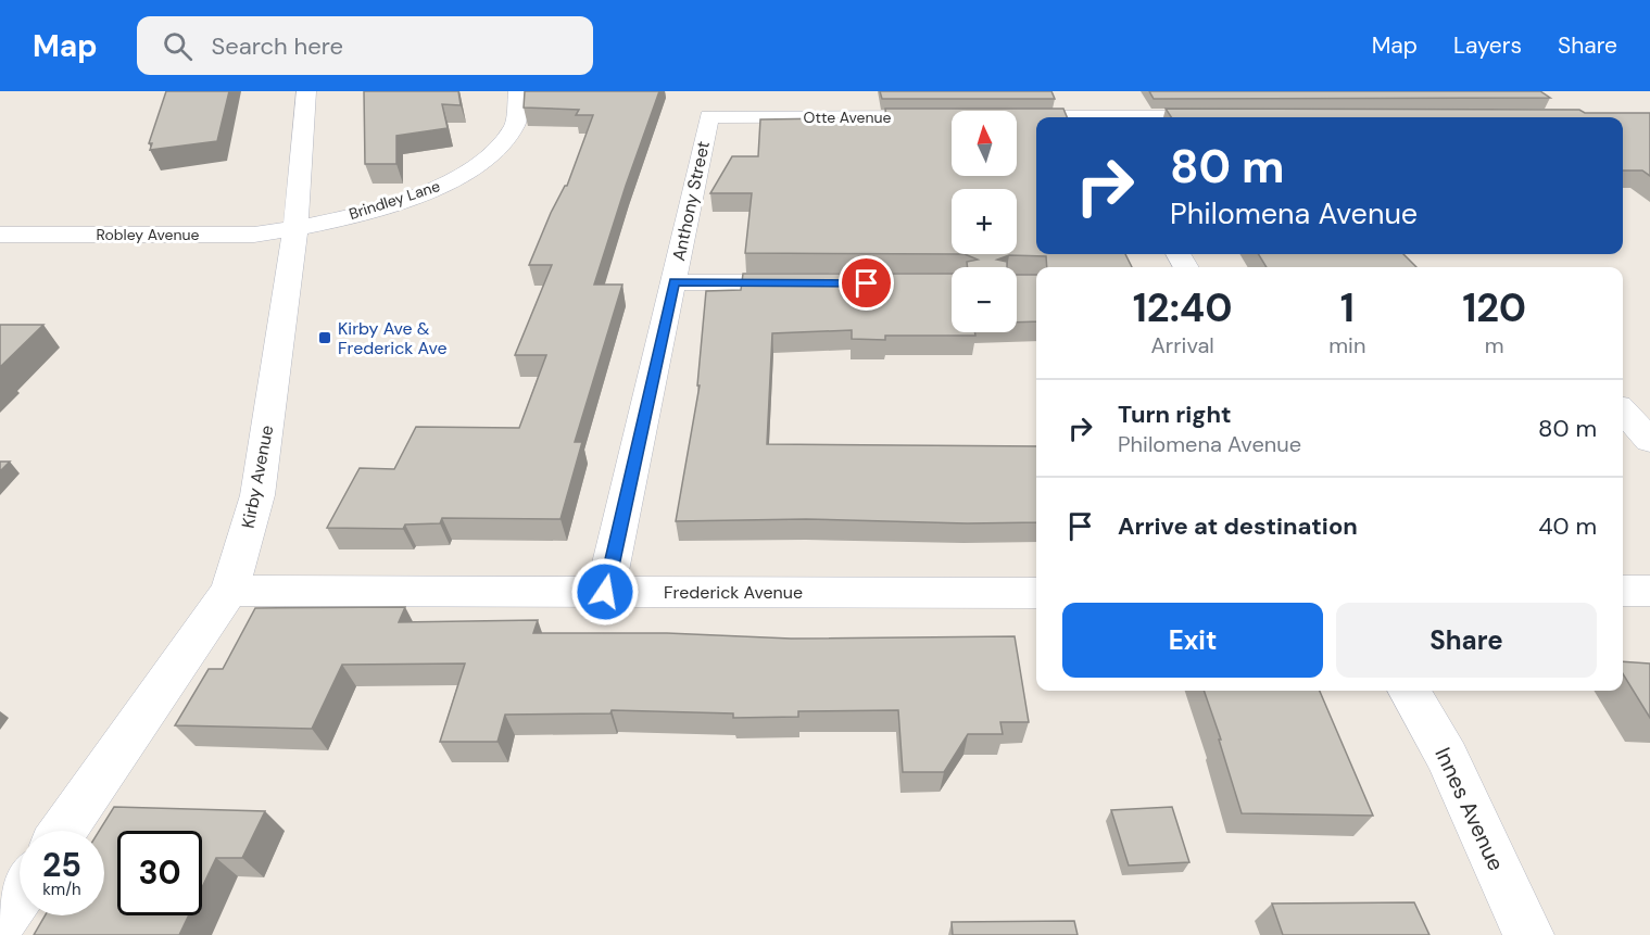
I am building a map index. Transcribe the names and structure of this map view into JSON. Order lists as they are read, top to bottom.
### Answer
{
  "streets": {
    "street": [
      "Otte Avenue",
      "Brindley Lane",
      "Anthony Street",
      "Robley Avenue",
      "Kirby Avenue",
      "Frederick Avenue",
      "Innes Avenue"
    ]
  },
  "crossings": [
    ["Otte Avenue", "Anthony Street"],
    ["Brindley Lane", "Robley Avenue"],
    ["Brindley Lane", "Kirby Avenue"],
    ["Anthony Street", "Frederick Avenue"],
    ["Robley Avenue", "Kirby Avenue"],
    ["Kirby Avenue", "Frederick Avenue"]
  ],
  "places": {
    "transit": ["Kirby Ave & Frederick Ave"]
  },
  "north": "top",
  "page": {
    "header": "Map",
    "search": "Search here",
    "nav": ["Map", "Layers", "Share"],
    "map_buttons": ["+", "−"],
    "turn": ["80 m", "Philomena Avenue"],
    "eta": [
      "12:40",
      "Arrival",
      "1",
      "min",
      "120",
      "m"
    ],
    "list": [
      {
        "name": "Turn right",
        "note": "Philomena Avenue",
        "value": "80 m"
      },
      {
        "name": "Arrive at destination",
        "value": "40 m"
      }
    ],
    "buttons": ["Exit", "Share"],
    "speed": "25 km/h",
    "limit": "30"
  }
}
